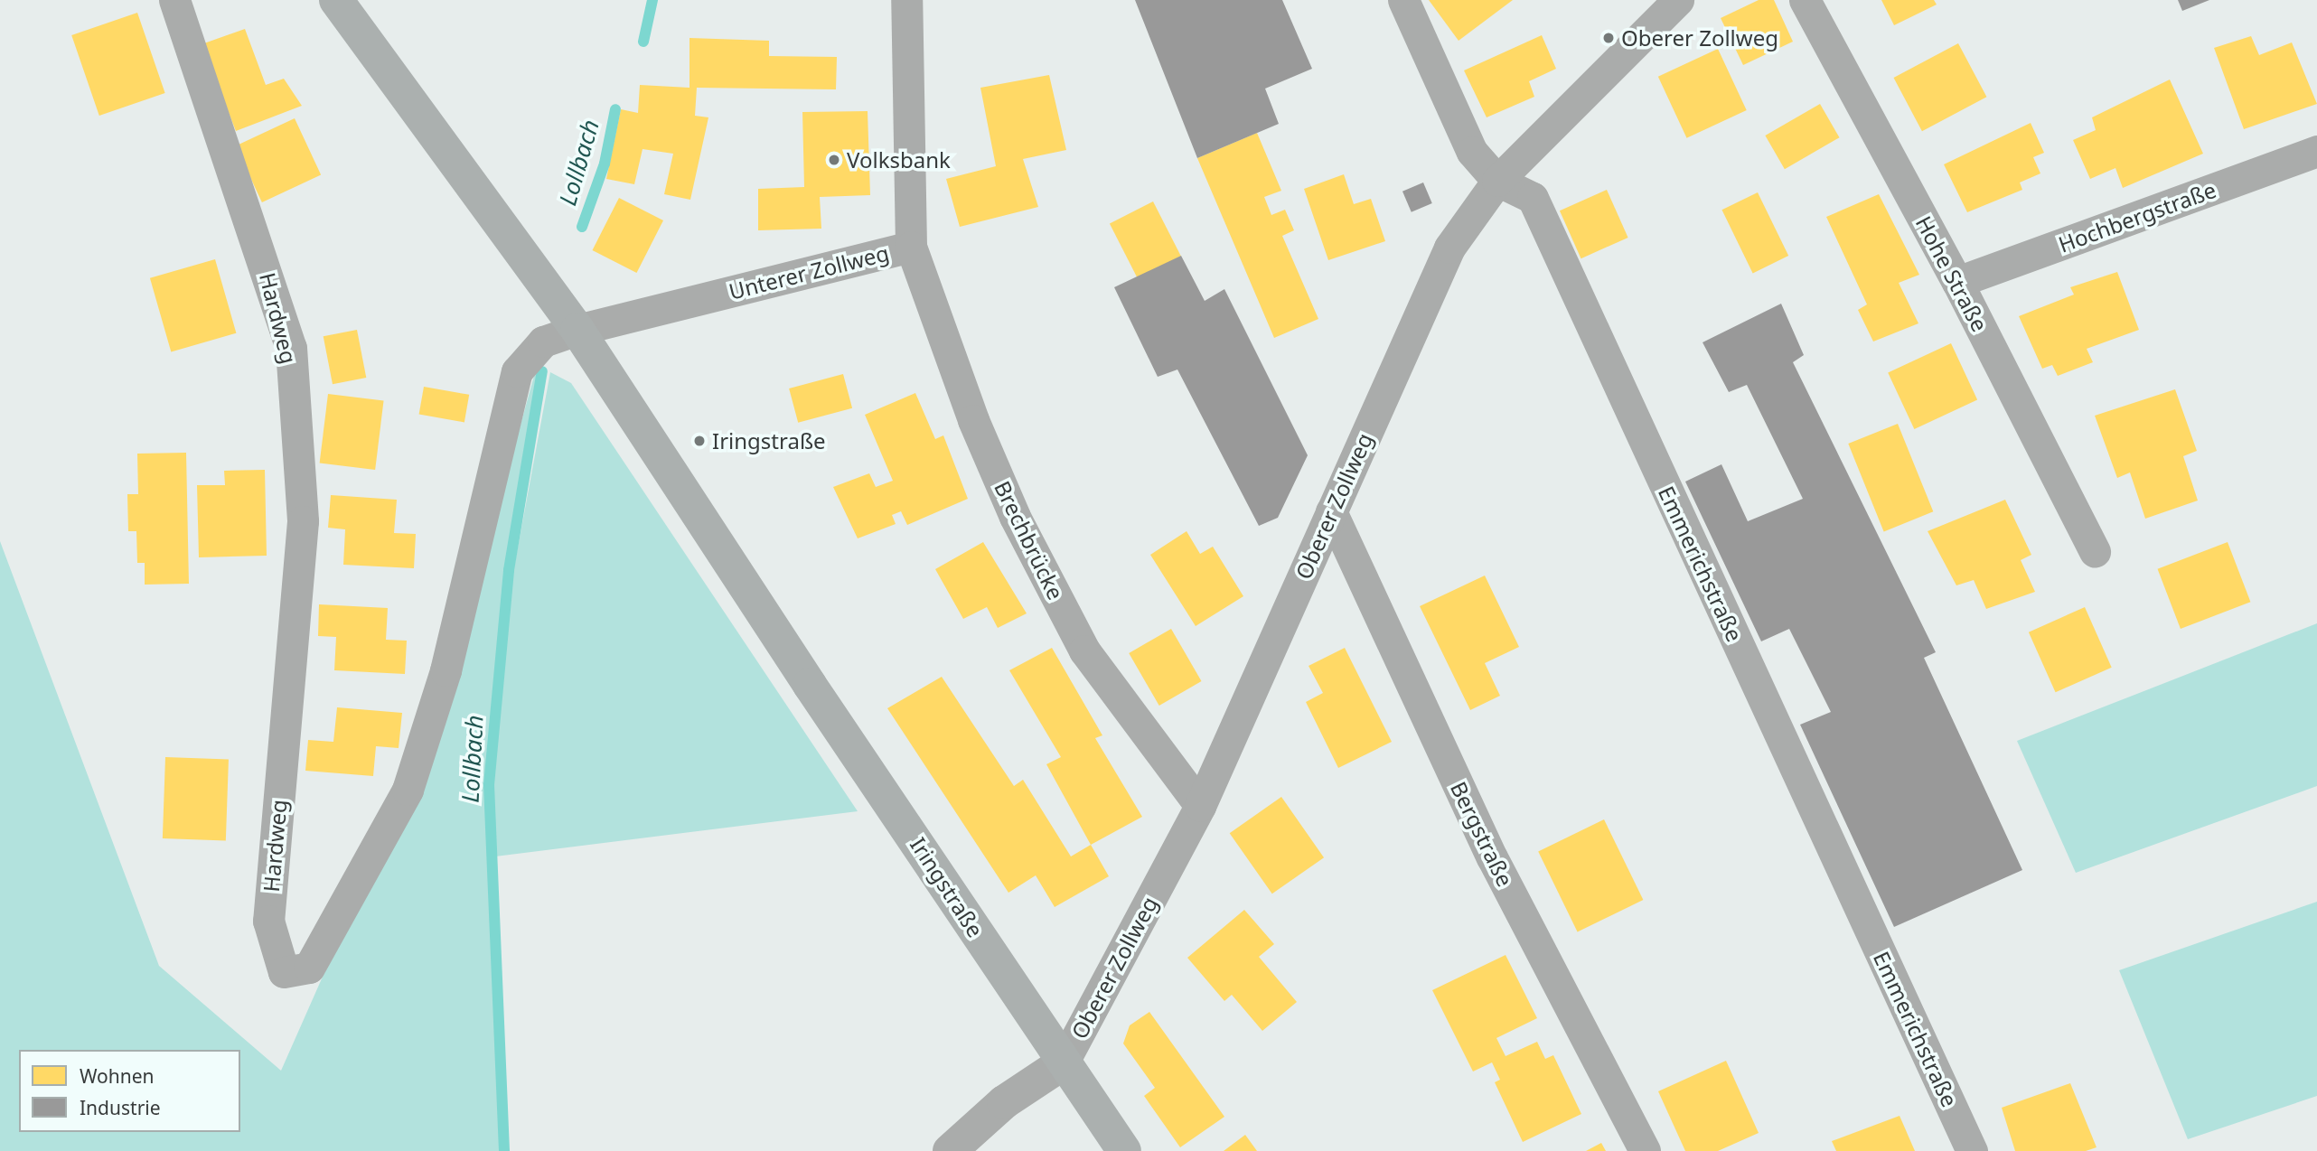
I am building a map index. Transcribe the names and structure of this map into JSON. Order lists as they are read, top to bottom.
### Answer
{
  "streets": {
    "main road": ["Iringstraße"],
    "street": [
      "Hochbergstraße",
      "Unterer Zollweg",
      "Hohe Straße",
      "Hardweg",
      "Oberer Zollweg",
      "Brechbrücke",
      "Emmerichstraße",
      "Bergstraße"
    ]
  },
  "crossings": [
    ["Hochbergstraße", "Hohe Straße"],
    ["Unterer Zollweg", "Hardweg"],
    ["Unterer Zollweg", "Brechbrücke"],
    ["Unterer Zollweg", "Iringstraße"],
    ["Hardweg", "Iringstraße"],
    ["Oberer Zollweg", "Brechbrücke"],
    ["Oberer Zollweg", "Emmerichstraße"],
    ["Oberer Zollweg", "Bergstraße"],
    ["Oberer Zollweg", "Iringstraße"]
  ],
  "water": ["Lollbach"],
  "places": ["Oberer Zollweg", "Volksbank", "Iringstraße"],
  "legend": ["Wohnen", "Industrie"]
}
